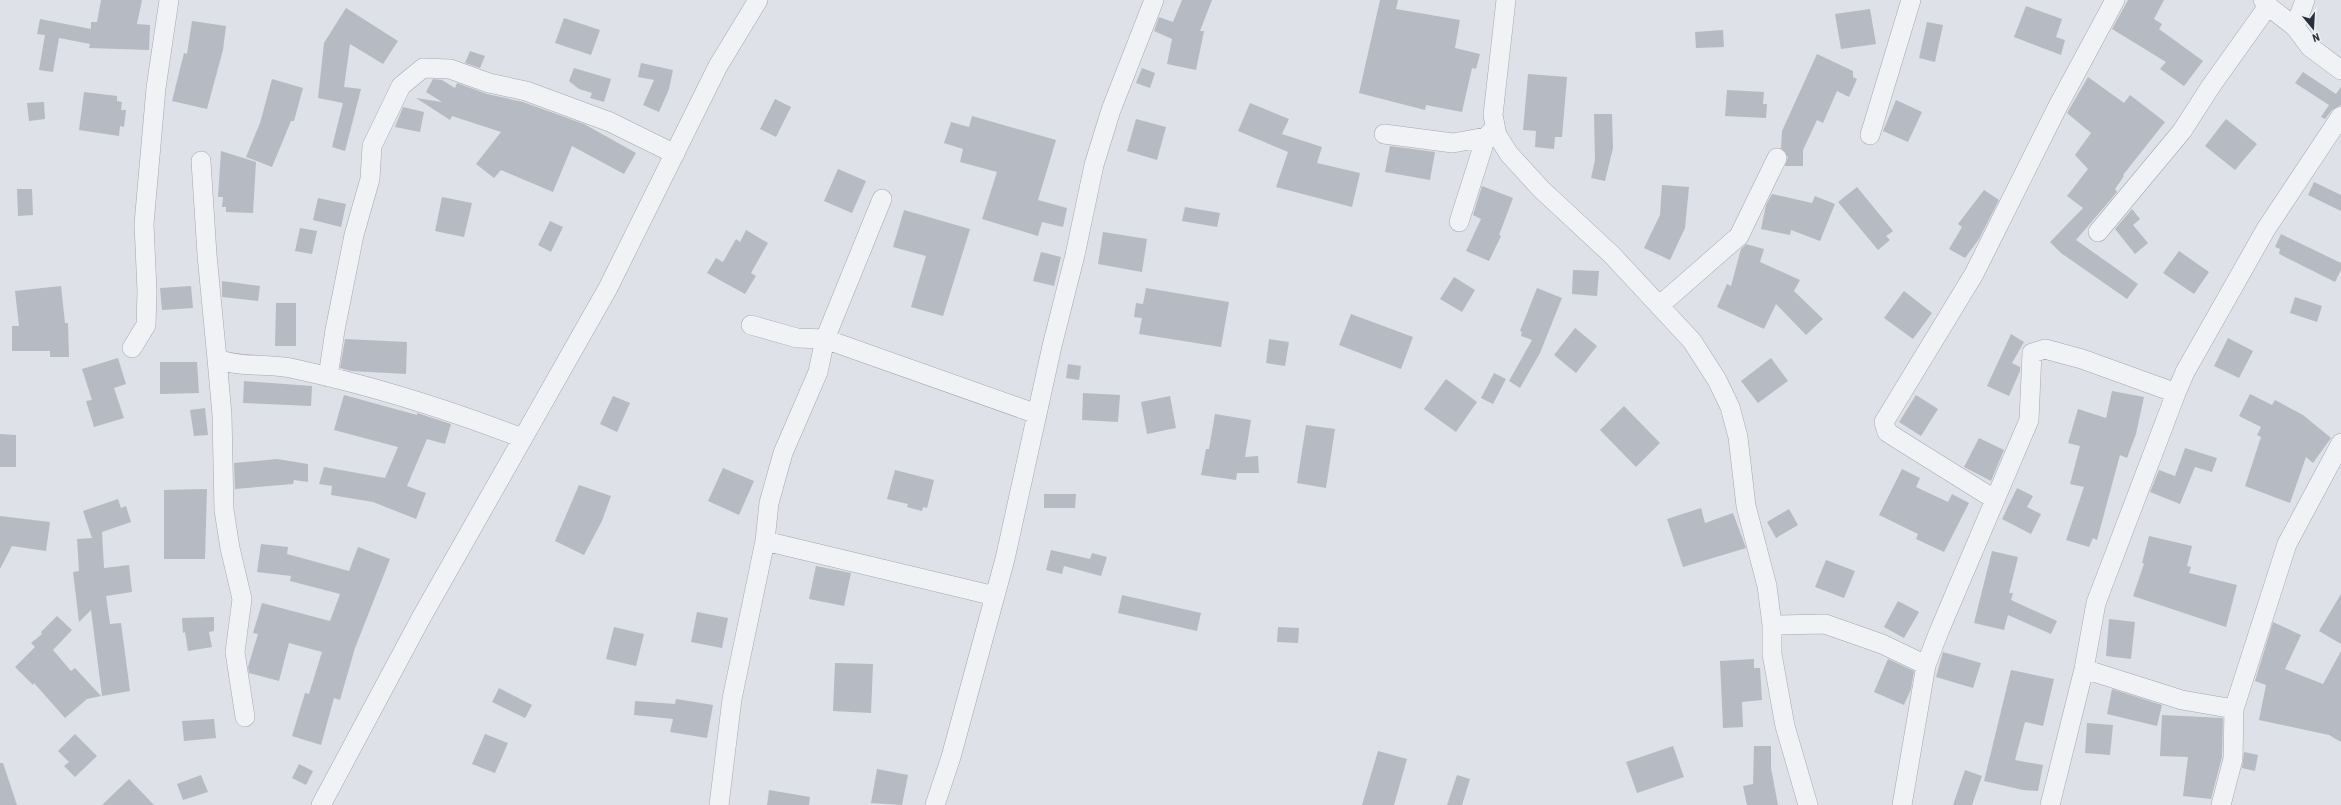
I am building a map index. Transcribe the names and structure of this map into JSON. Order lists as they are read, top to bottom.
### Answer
{
  "north": "bottom"
}
